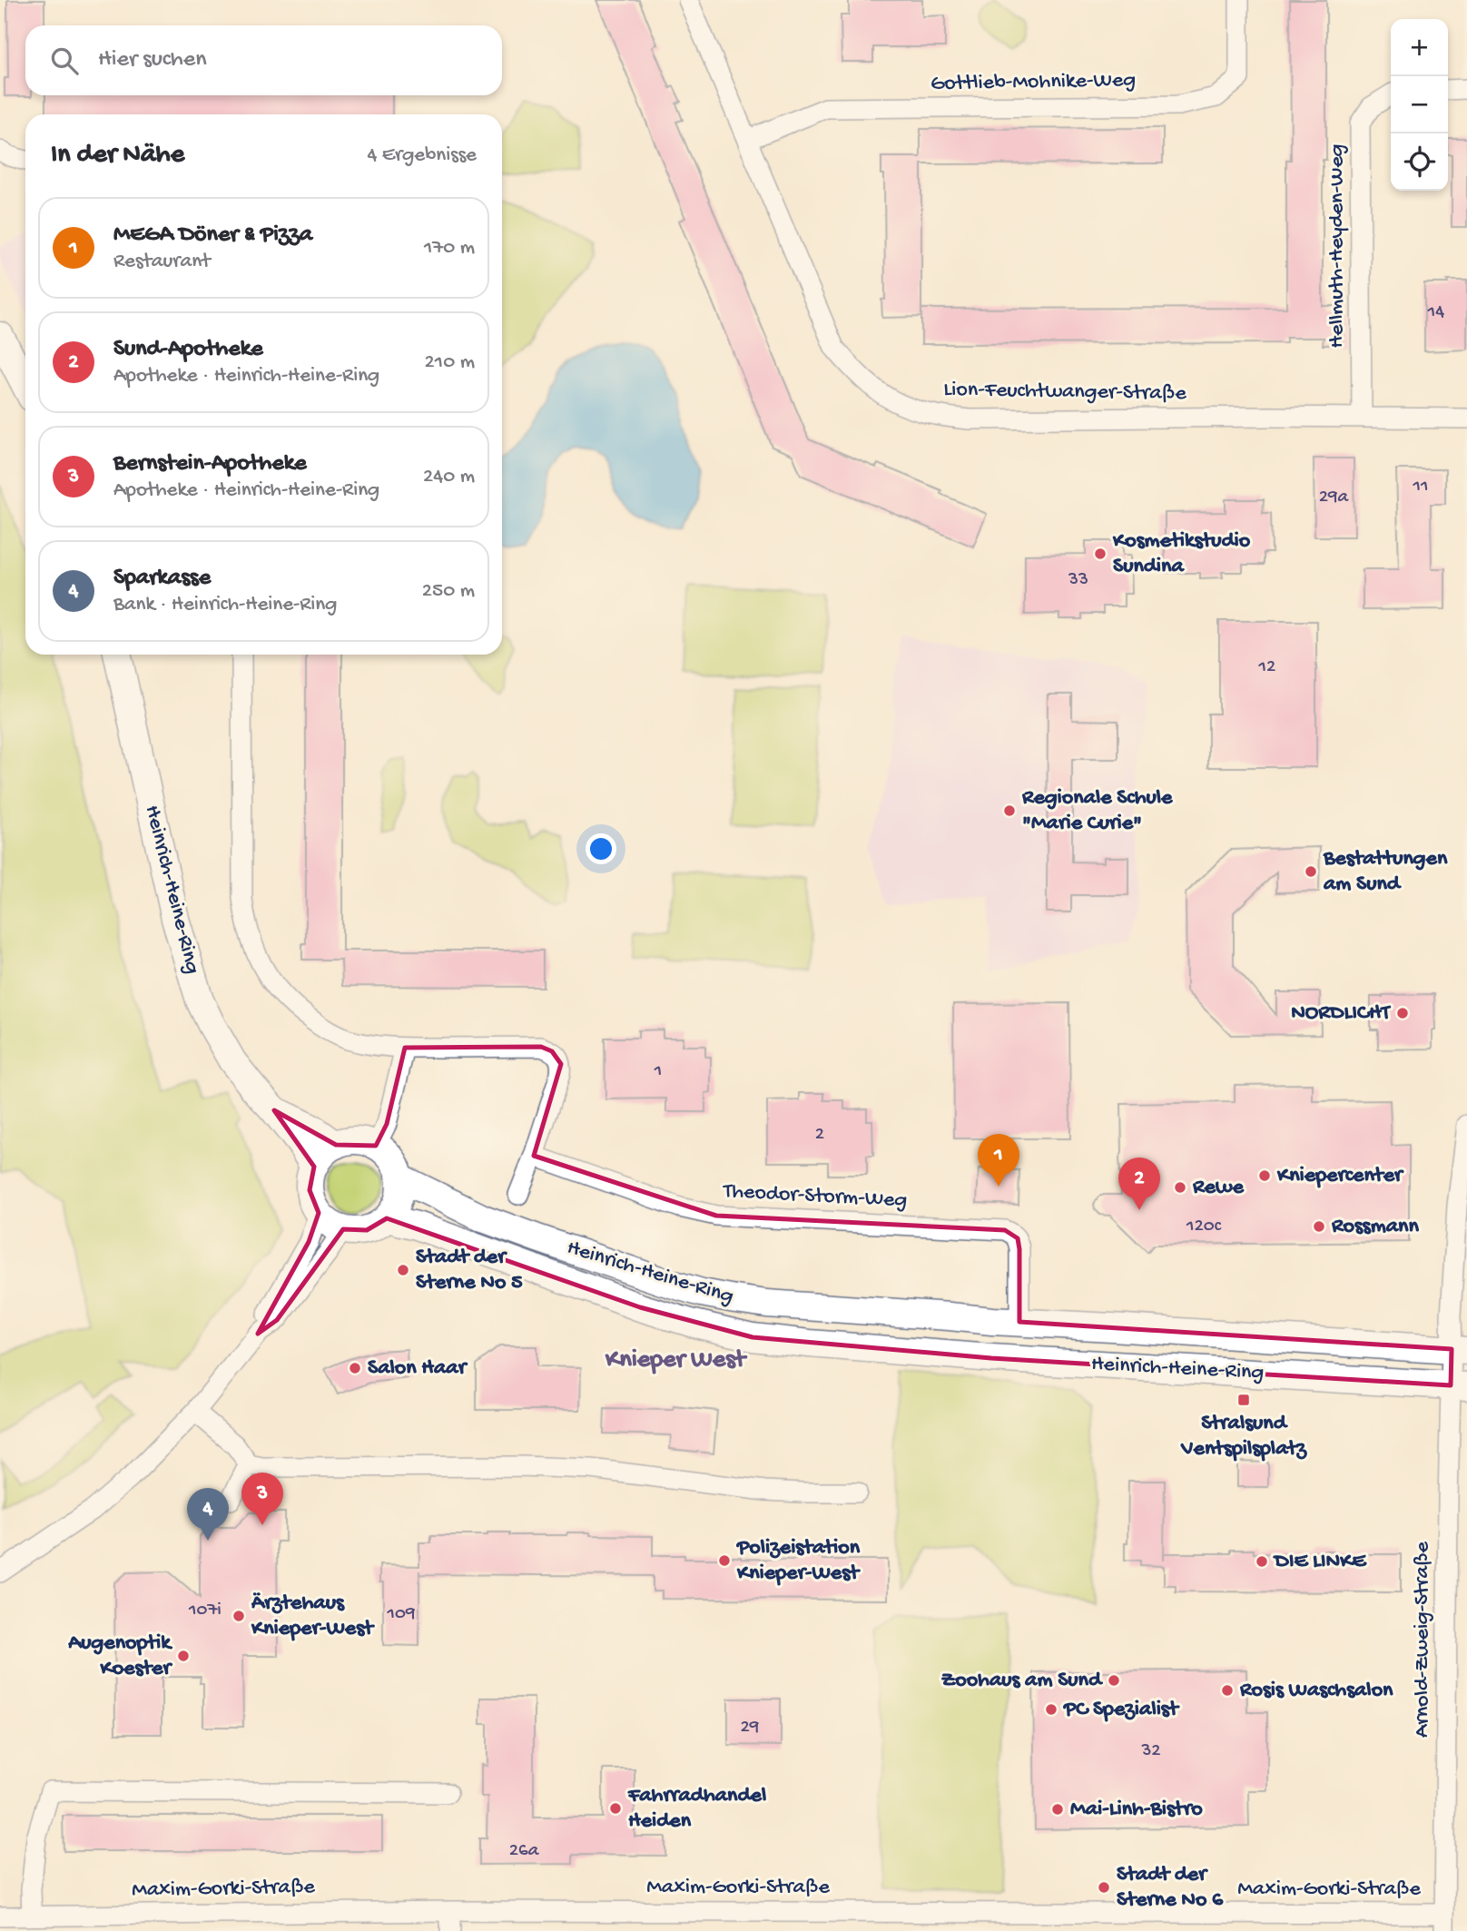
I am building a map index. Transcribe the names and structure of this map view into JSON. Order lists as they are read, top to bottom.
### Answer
{
  "streets": {
    "main road": ["Heinrich-Heine-Ring"],
    "street": [
      "Gottlieb-Mohnike-Weg",
      "Hellmuth-Heyden-Weg",
      "Lion-Feuchtwanger-Straße",
      "Theodor-Storm-Weg",
      "Arnold-Zweig-Straße",
      "Maxim-Gorki-Straße"
    ]
  },
  "crossings": [
    ["Gottlieb-Mohnike-Weg", "Lion-Feuchtwanger-Straße"],
    ["Hellmuth-Heyden-Weg", "Lion-Feuchtwanger-Straße"],
    ["Heinrich-Heine-Ring", "Theodor-Storm-Weg"],
    ["Heinrich-Heine-Ring", "Arnold-Zweig-Straße"],
    ["Arnold-Zweig-Straße", "Maxim-Gorki-Straße"]
  ],
  "districts": ["Knieper West"],
  "places": {
    "other": [
      "Kosmetikstudio Sundina",
      "Regionale Schule \"Marie Curie\"",
      "Bestattungen am Sund",
      "NORDLICHT",
      "Kniepercenter",
      "Rewe",
      "Rossmann",
      "Stadt der Sterne No 5",
      "Salon Haar",
      "Polizeistation Knieper-West",
      "DIE LINKE",
      "Ärztehaus Knieper-West",
      "Augenoptik Koester",
      "Zoohaus am Sund",
      "Rosis Waschsalon",
      "PC Spezialist",
      "Fahrradhandel Heiden",
      "Mai-Linh-Bistro",
      "Stadt der Sterne No 6"
    ],
    "transit": ["Stralsund Ventspilsplatz"]
  },
  "house_numbers": [
    "14",
    "11",
    "29a",
    "33",
    "12",
    "1",
    "2",
    "120c",
    "107i",
    "109",
    "29",
    "32",
    "26a"
  ],
  "page": {
    "map_buttons": ["+", "−"],
    "search": "Hier suchen",
    "heading": ["In der Nähe", "4 Ergebnisse"],
    "list": [
      {
        "mark": "1",
        "name": "MEGA Döner & Pizza",
        "note": "Restaurant",
        "value": "170 m"
      },
      {
        "mark": "2",
        "name": "Sund-Apotheke",
        "note": "Apotheke · Heinrich-Heine-Ring",
        "value": "210 m"
      },
      {
        "mark": "3",
        "name": "Bernstein-Apotheke",
        "note": "Apotheke · Heinrich-Heine-Ring",
        "value": "240 m"
      },
      {
        "mark": "4",
        "name": "Sparkasse",
        "note": "Bank · Heinrich-Heine-Ring",
        "value": "250 m"
      }
    ],
    "pins": [
      "1",
      "2",
      "3",
      "4"
    ]
  }
}
